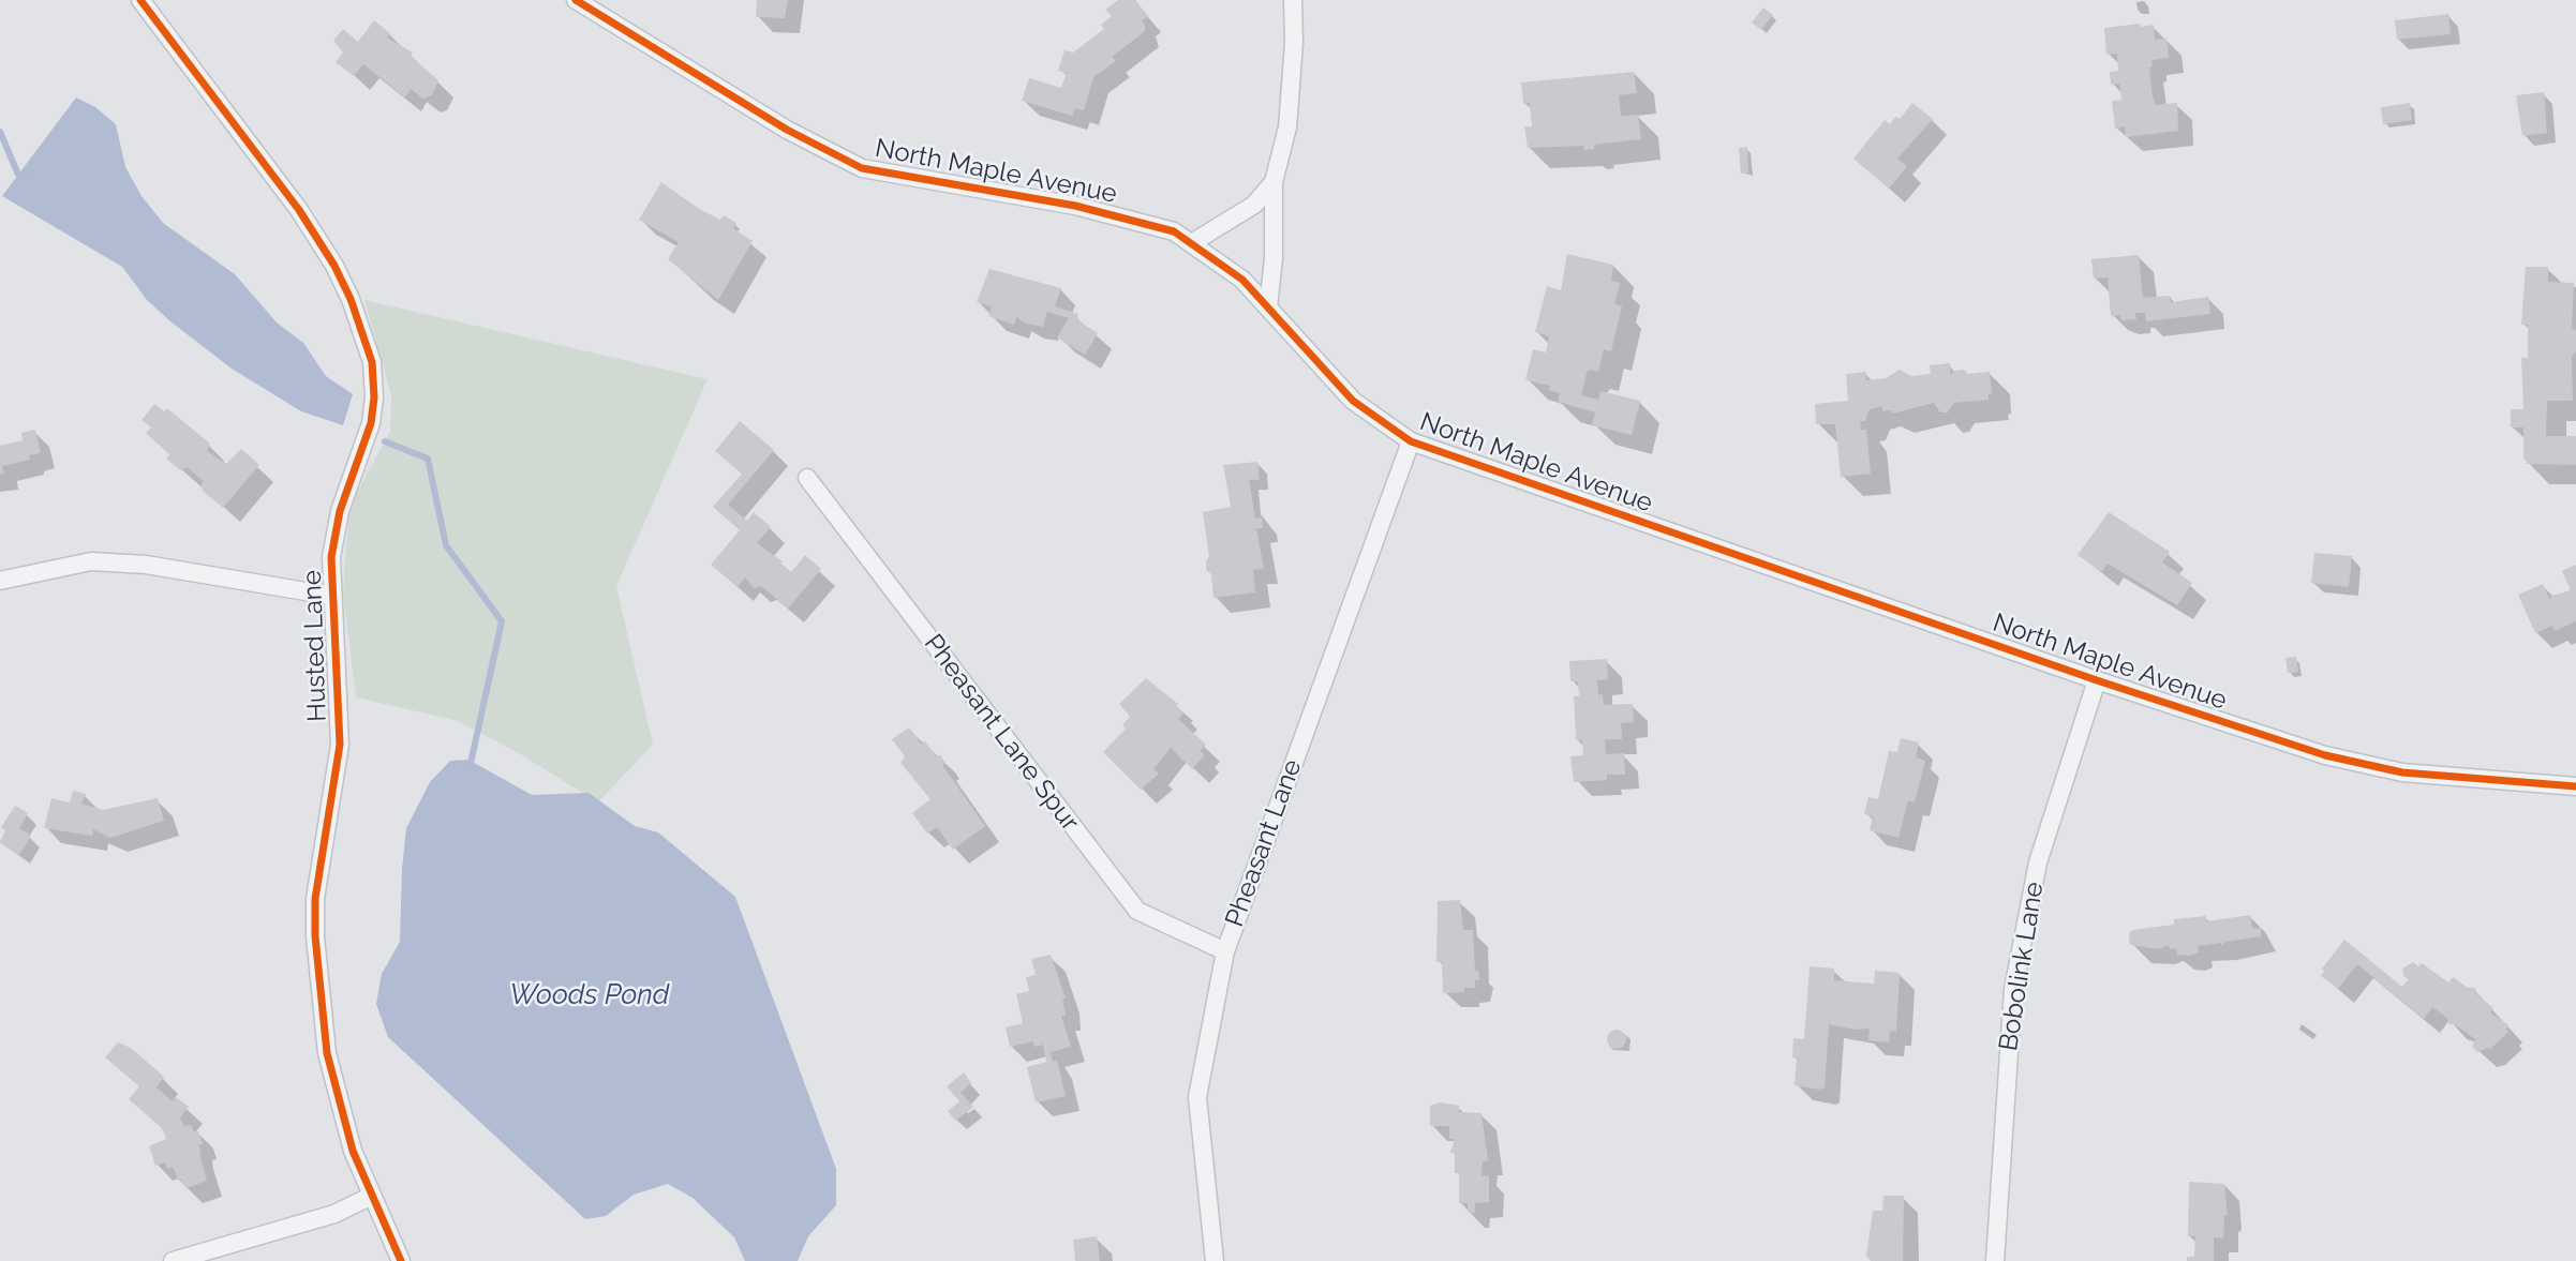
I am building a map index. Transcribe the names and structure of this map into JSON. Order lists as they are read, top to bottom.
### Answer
{
  "streets": {
    "street": [
      "North Maple Avenue",
      "Husted Lane",
      "Pheasant Lane Spur",
      "Pheasant Lane",
      "Bobolink Lane"
    ]
  },
  "crossings": [
    ["North Maple Avenue", "Pheasant Lane"],
    ["North Maple Avenue", "Bobolink Lane"],
    ["Pheasant Lane Spur", "Pheasant Lane"]
  ],
  "water": ["Woods Pond"]
}
